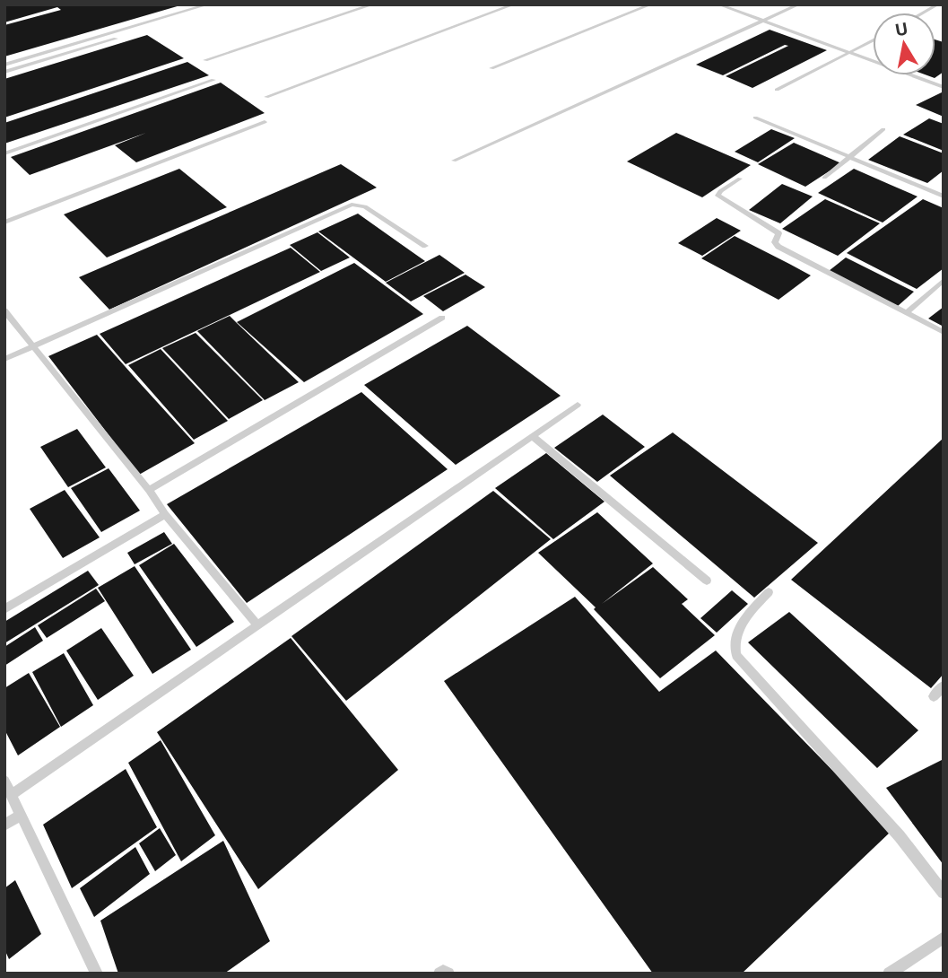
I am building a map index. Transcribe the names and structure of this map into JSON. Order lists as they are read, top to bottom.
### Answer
{
  "north": "top"
}
